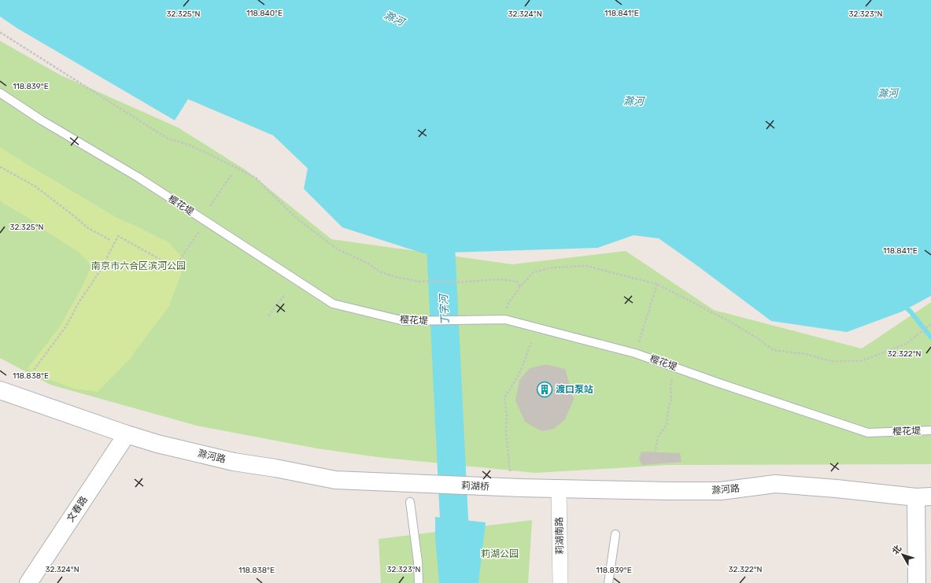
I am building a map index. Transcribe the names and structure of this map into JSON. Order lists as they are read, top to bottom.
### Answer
{
  "streets": {
    "street": [
      "滁河路",
      "莉湖桥",
      "文春路",
      "莉湖南路"
    ],
    "lane": ["樱花堤"]
  },
  "crossings": [
    ["滁河路", "莉湖桥"],
    ["滁河路", "文春路"],
    ["滁河路", "莉湖南路"]
  ],
  "water": ["滁河", "丁字河"],
  "parks": ["南京市六合区滨河公园", "莉湖公园"],
  "places": {
    "building": ["渡口泵站"]
  },
  "north": "top left",
  "coordinates": [
    "118.840°E",
    "118.841°E",
    "32.325°N",
    "32.324°N",
    "32.323°N",
    "118.839°E",
    "32.322°N",
    "118.838°E"
  ]
}
